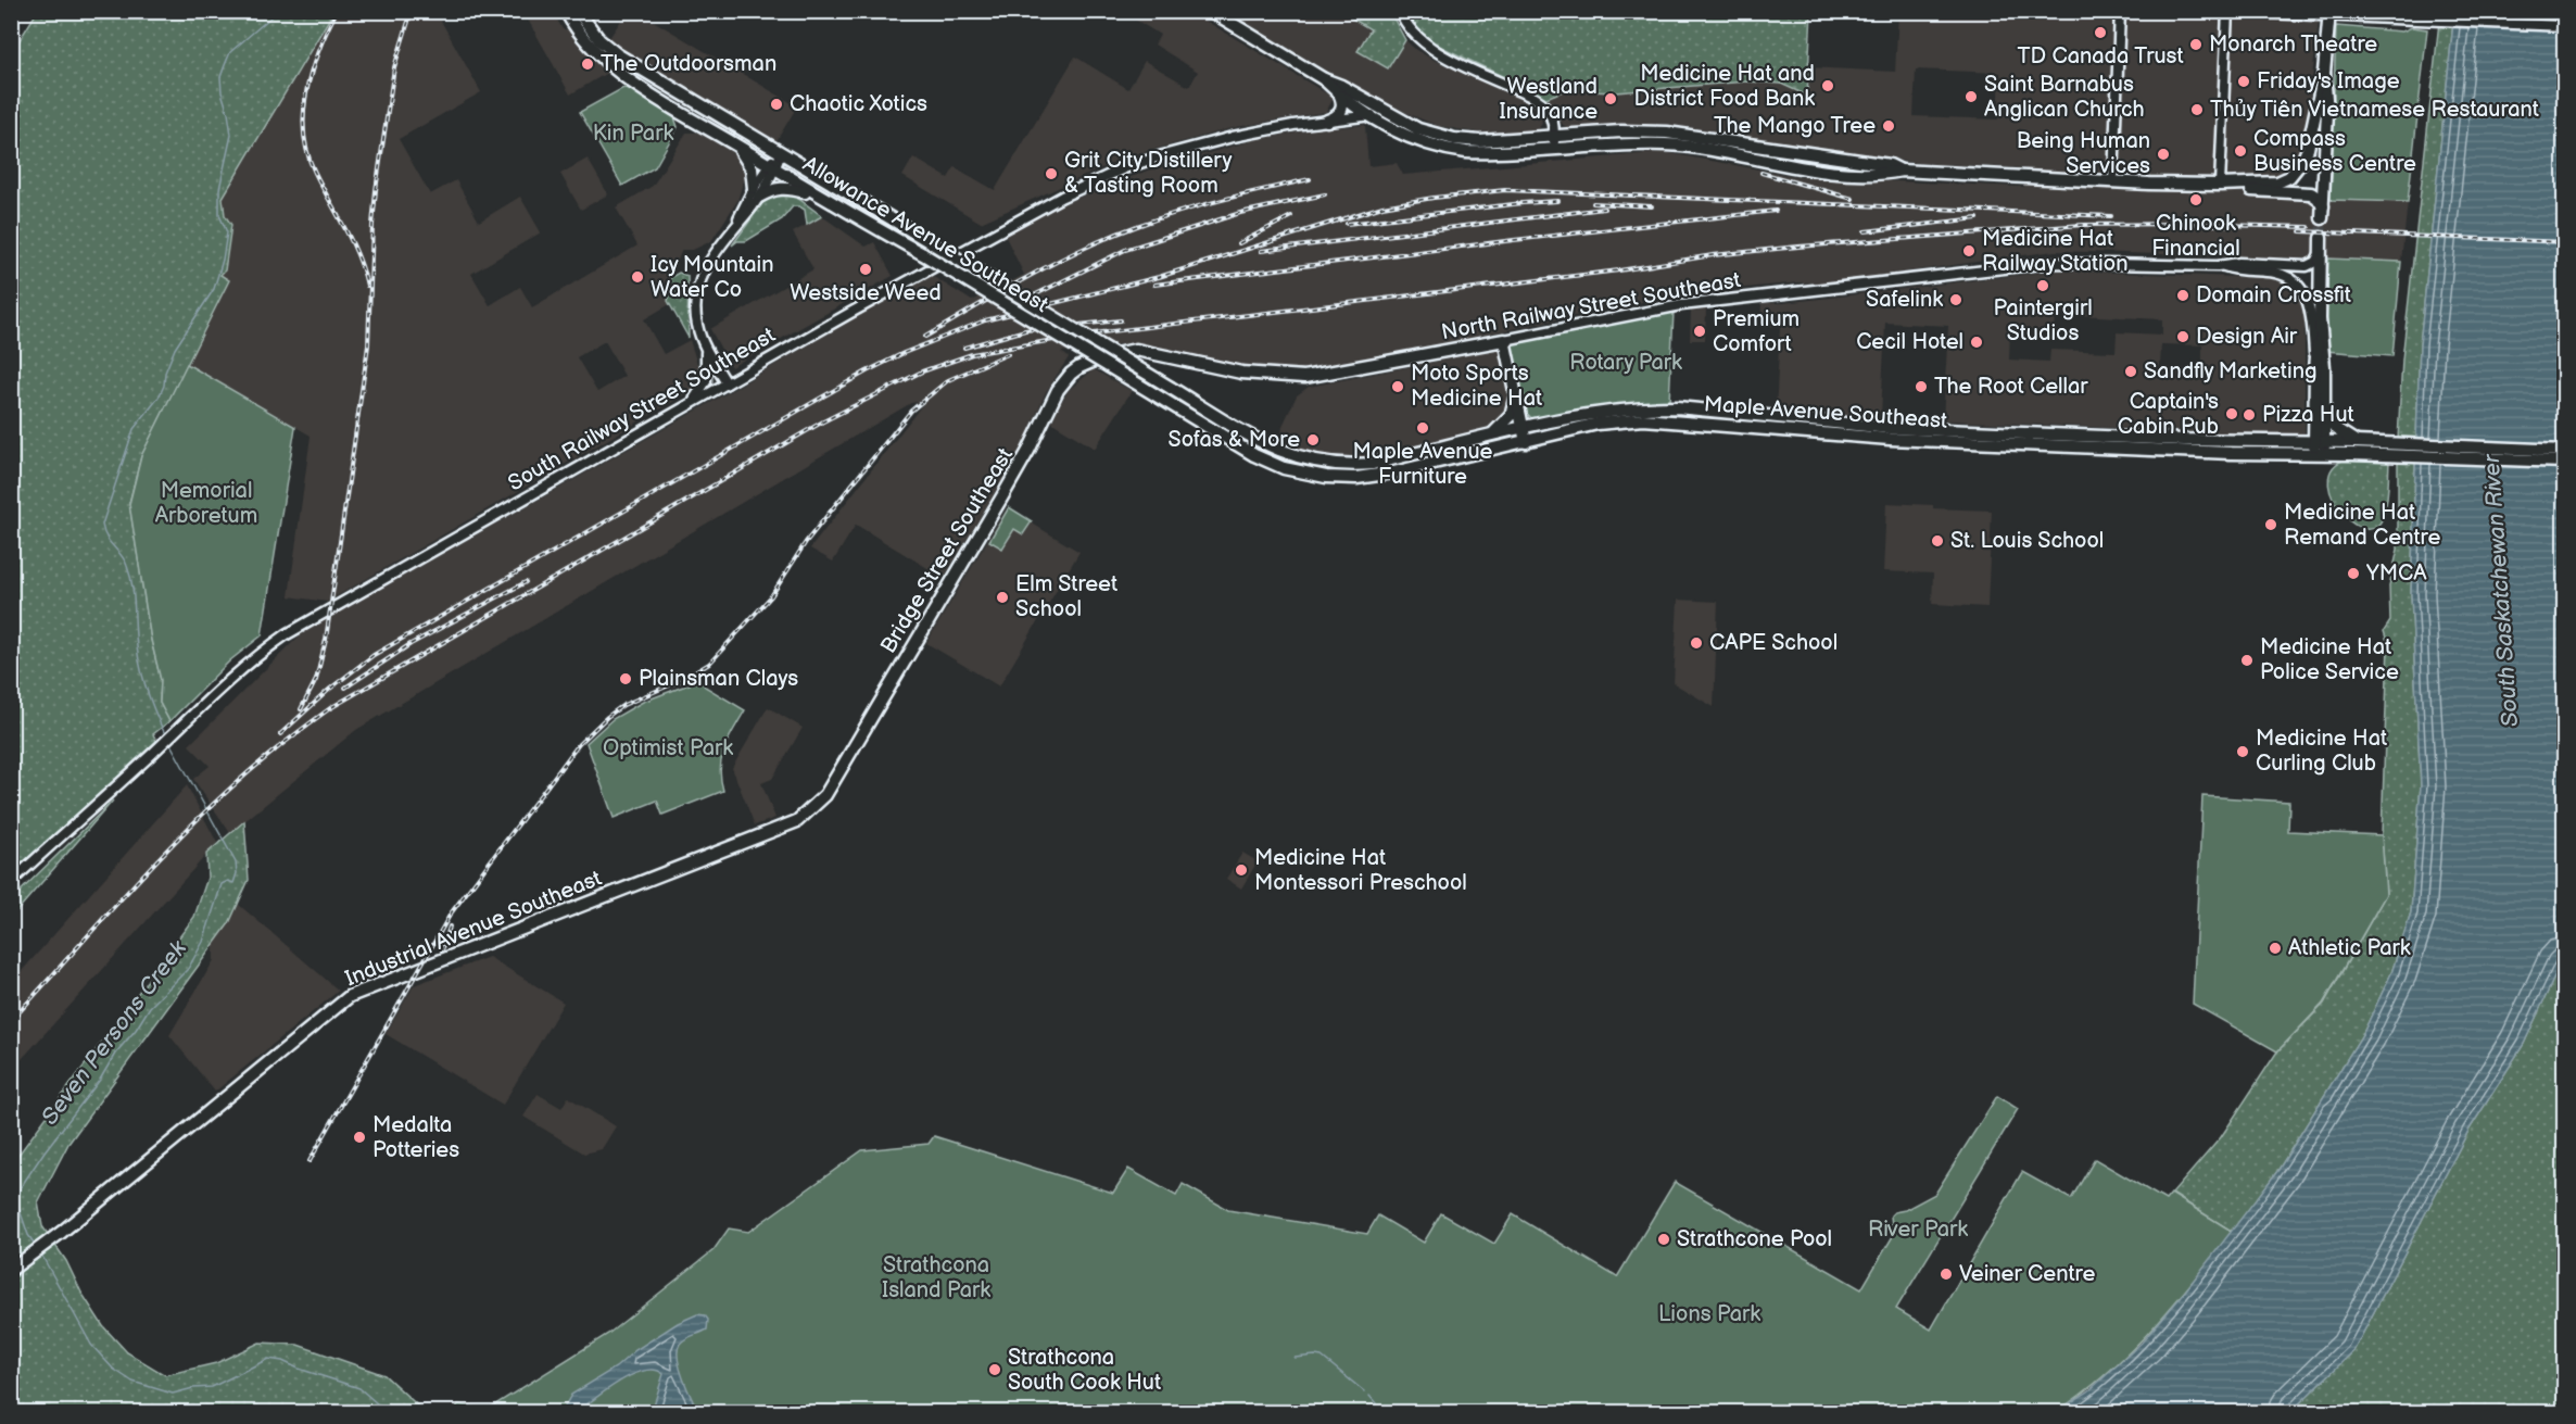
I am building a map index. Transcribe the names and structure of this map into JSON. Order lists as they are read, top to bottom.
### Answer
{
  "streets": {
    "main road": [
      "Allowance Avenue Southeast",
      "North Railway Street Southeast",
      "Maple Avenue Southeast",
      "Bridge Street Southeast",
      "Industrial Avenue Southeast"
    ],
    "street": ["South Railway Street Southeast"]
  },
  "crossings": [
    ["Allowance Avenue Southeast", "Maple Avenue Southeast"],
    ["North Railway Street Southeast", "Bridge Street Southeast"],
    ["Bridge Street Southeast", "Industrial Avenue Southeast"]
  ],
  "water": ["South Saskatchewan River", "Seven Persons Creek"],
  "parks": [
    "Kin Park",
    "Rotary Park",
    "Memorial Arboretum",
    "Optimist Park",
    "River Park",
    "Strathcona Island Park",
    "Lions Park"
  ],
  "places": [
    "TD Canada Trust",
    "Monarch Theatre",
    "The Outdoorsman",
    "Friday's Image",
    "Medicine Hat and District Food Bank",
    "Saint Barnabus Anglican Church",
    "Westland Insurance",
    "Chaotic Xotics",
    "Thủy Tiên Vietnamese Restaurant",
    "The Mango Tree",
    "Compass Business Centre",
    "Being Human Services",
    "Grit City Distillery & Tasting Room",
    "Chinook Financial",
    "Medicine Hat Railway Station",
    "Westside Weed",
    "Icy Mountain Water Co",
    "Paintergirl Studios",
    "Domain Crossfit",
    "Safelink",
    "Premium Comfort",
    "Design Air",
    "Cecil Hotel",
    "Sandfly Marketing",
    "Moto Sports Medicine Hat",
    "The Root Cellar",
    "Captain's Cabin Pub",
    "Pizza Hut",
    "Maple Avenue Furniture",
    "Sofas & More",
    "Medicine Hat Remand Centre",
    "St. Louis School",
    "YMCA",
    "Elm Street School",
    "CAPE School",
    "Medicine Hat Police Service",
    "Plainsman Clays",
    "Medicine Hat Curling Club",
    "Medicine Hat Montessori Preschool",
    "Athletic Park",
    "Medalta Potteries",
    "Strathcone Pool",
    "Veiner Centre",
    "Strathcona South Cook Hut"
  ]
}
